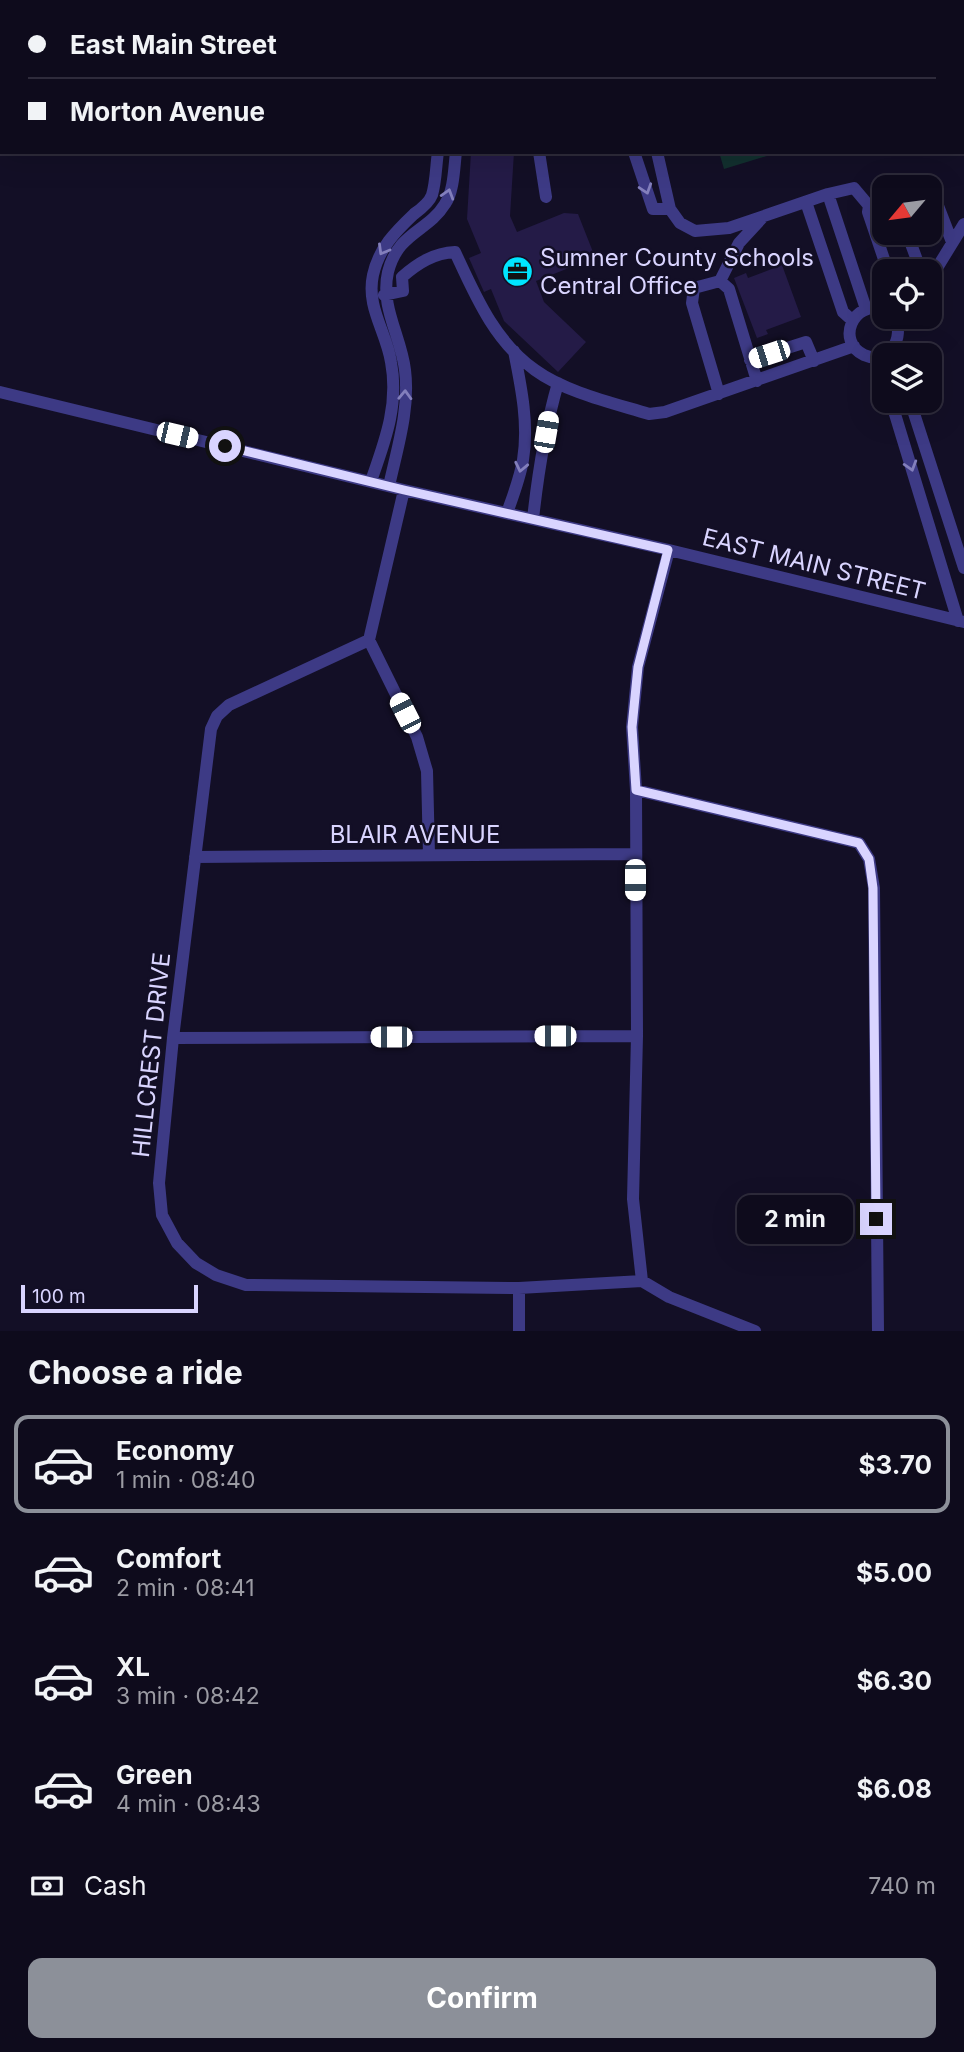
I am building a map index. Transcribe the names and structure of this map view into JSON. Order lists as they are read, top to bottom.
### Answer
{
  "streets": {
    "street": ["EAST MAIN STREET", "BLAIR AVENUE", "HILLCREST DRIVE"]
  },
  "crossings": [
    ["BLAIR AVENUE", "HILLCREST DRIVE"]
  ],
  "places": {
    "office": ["Sumner County Schools Central Office"]
  },
  "scale_bar": "100 m",
  "north": "bottom left",
  "page": {
    "banner": ["East Main Street", "Morton Avenue"],
    "bubble": "2 min",
    "scale": "100 m",
    "heading": "Choose a ride",
    "list": [
      {
        "name": "Economy",
        "note": "1 min · 08:40",
        "value": "$3.70"
      },
      {
        "name": "Comfort",
        "note": "2 min · 08:41",
        "value": "$5.00"
      },
      {
        "name": "XL",
        "note": "3 min · 08:42",
        "value": "$6.30"
      },
      {
        "name": "Green",
        "note": "4 min · 08:43",
        "value": "$6.08"
      }
    ],
    "pay": ["Cash", "740 m"],
    "buttons": "Confirm"
  }
}
